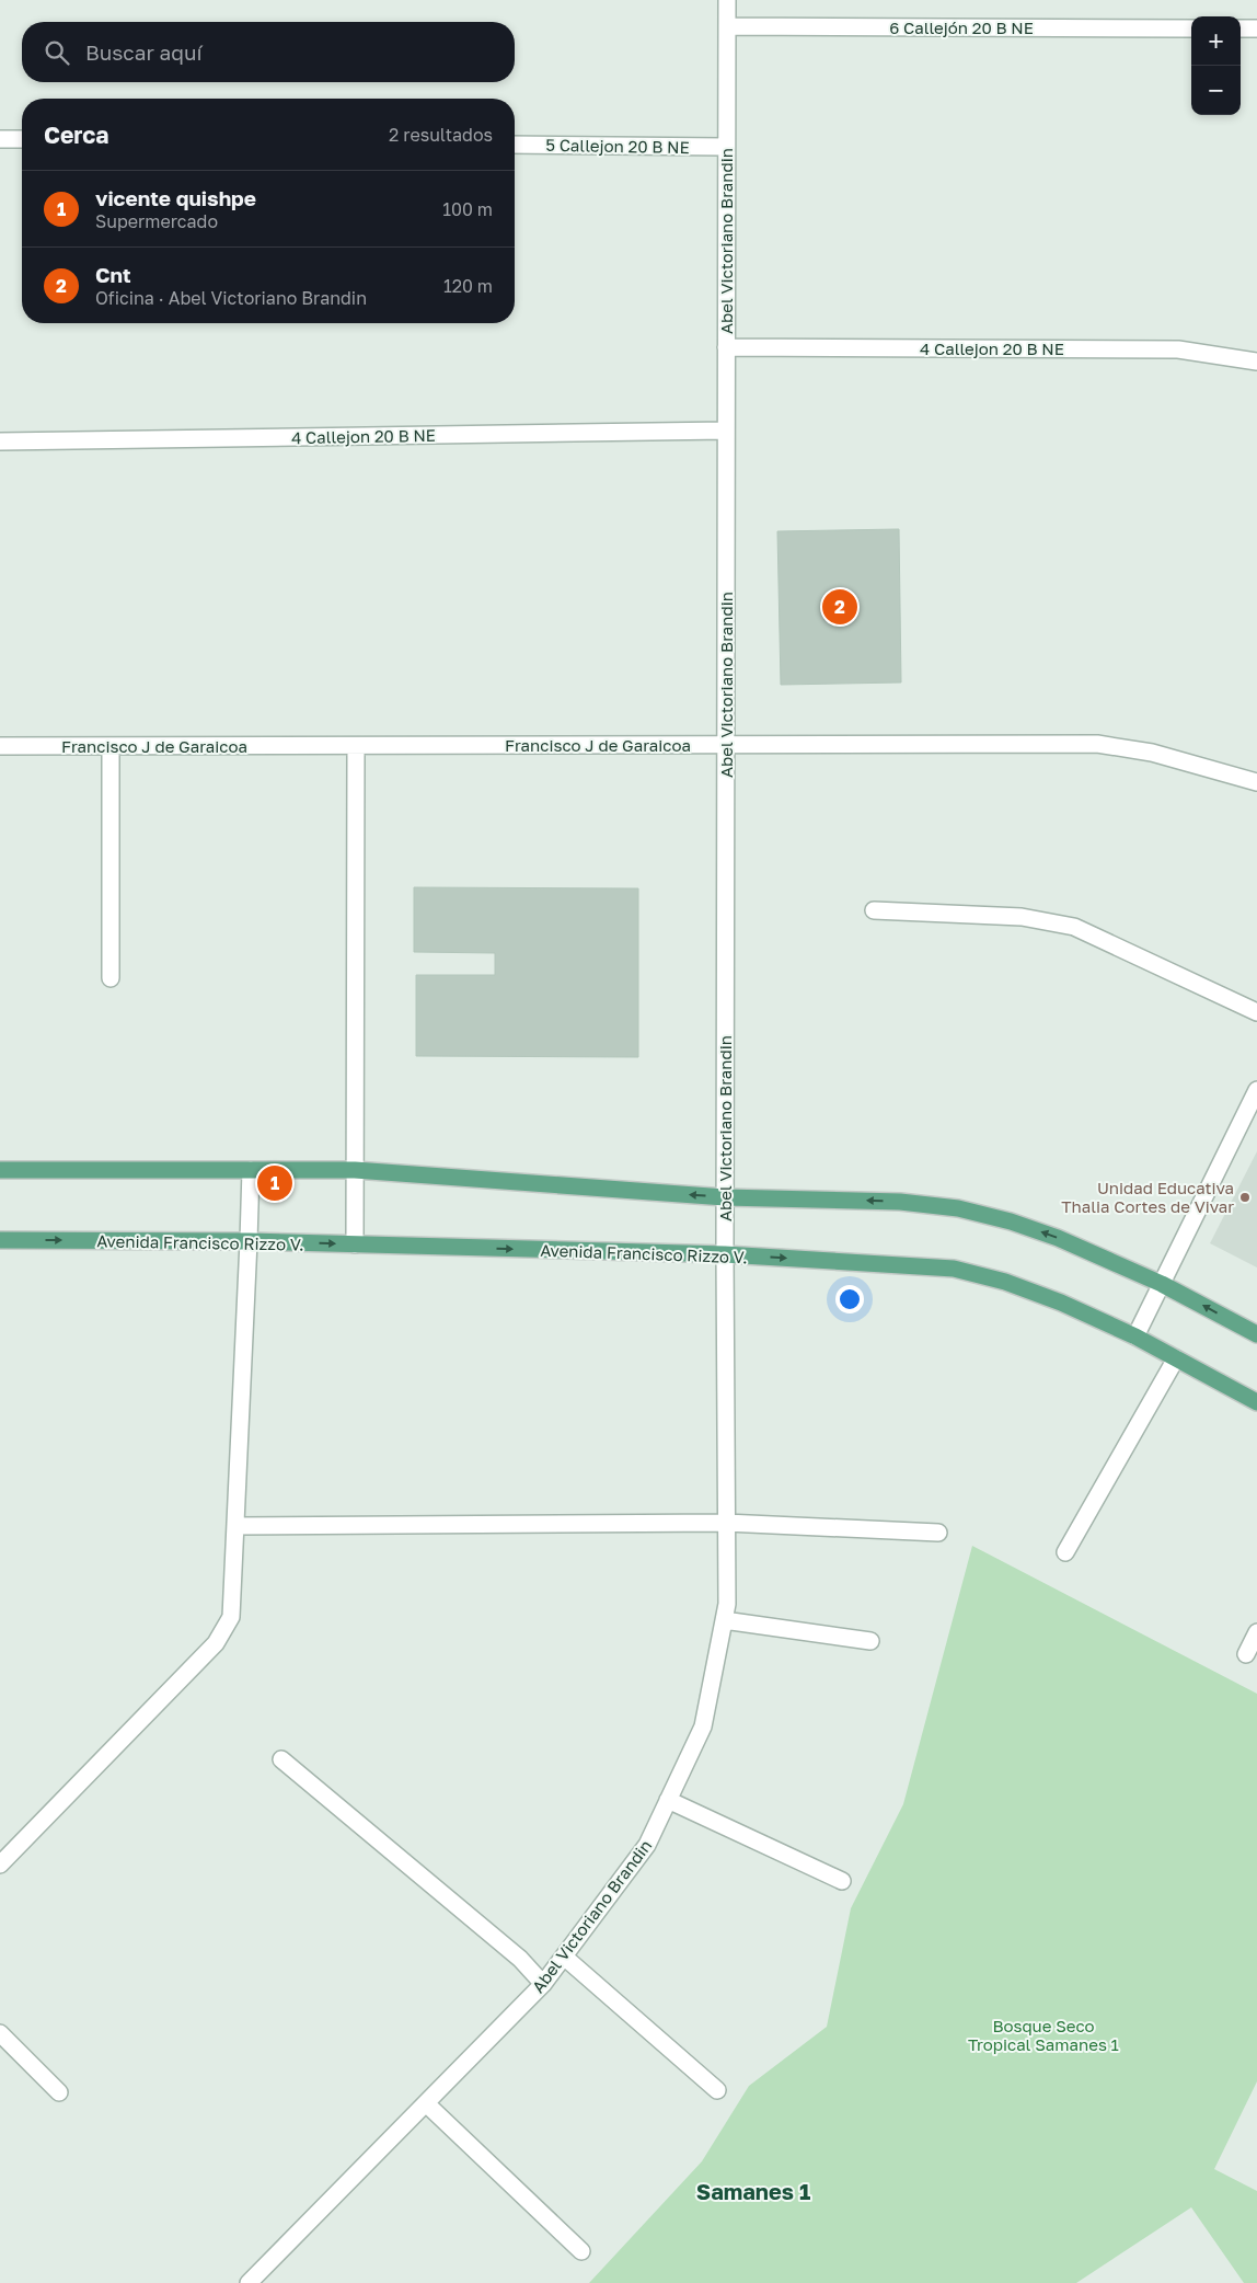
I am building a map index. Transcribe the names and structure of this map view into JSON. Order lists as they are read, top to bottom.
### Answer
{
  "streets": {
    "main road": ["Avenida Francisco Rizzo V."],
    "street": [
      "6 Callejón 20 B NE",
      "5 Callejon 20 B NE",
      "Abel Victoriano Brandin",
      "4 Callejon 20 B NE",
      "Francisco J de Garaicoa"
    ]
  },
  "crossings": [
    ["6 Callejón 20 B NE", "Abel Victoriano Brandin"],
    ["5 Callejon 20 B NE", "Abel Victoriano Brandin"],
    ["Abel Victoriano Brandin", "4 Callejon 20 B NE"],
    ["Abel Victoriano Brandin", "Francisco J de Garaicoa"],
    ["Abel Victoriano Brandin", "Avenida Francisco Rizzo V."]
  ],
  "districts": ["Samanes 1"],
  "parks": ["Bosque Seco Tropical Samanes 1"],
  "places": ["Unidad Educativa Thalia Cortes de Vivar"],
  "page": {
    "map_buttons": ["+", "−"],
    "search": "Buscar aquí",
    "heading": ["Cerca", "2 resultados"],
    "list": [
      {
        "mark": "1",
        "name": "vicente quishpe",
        "note": "Supermercado",
        "value": "100 m"
      },
      {
        "mark": "2",
        "name": "Cnt",
        "note": "Oficina · Abel Victoriano Brandin",
        "value": "120 m"
      }
    ],
    "pins": ["2", "1"]
  }
}
